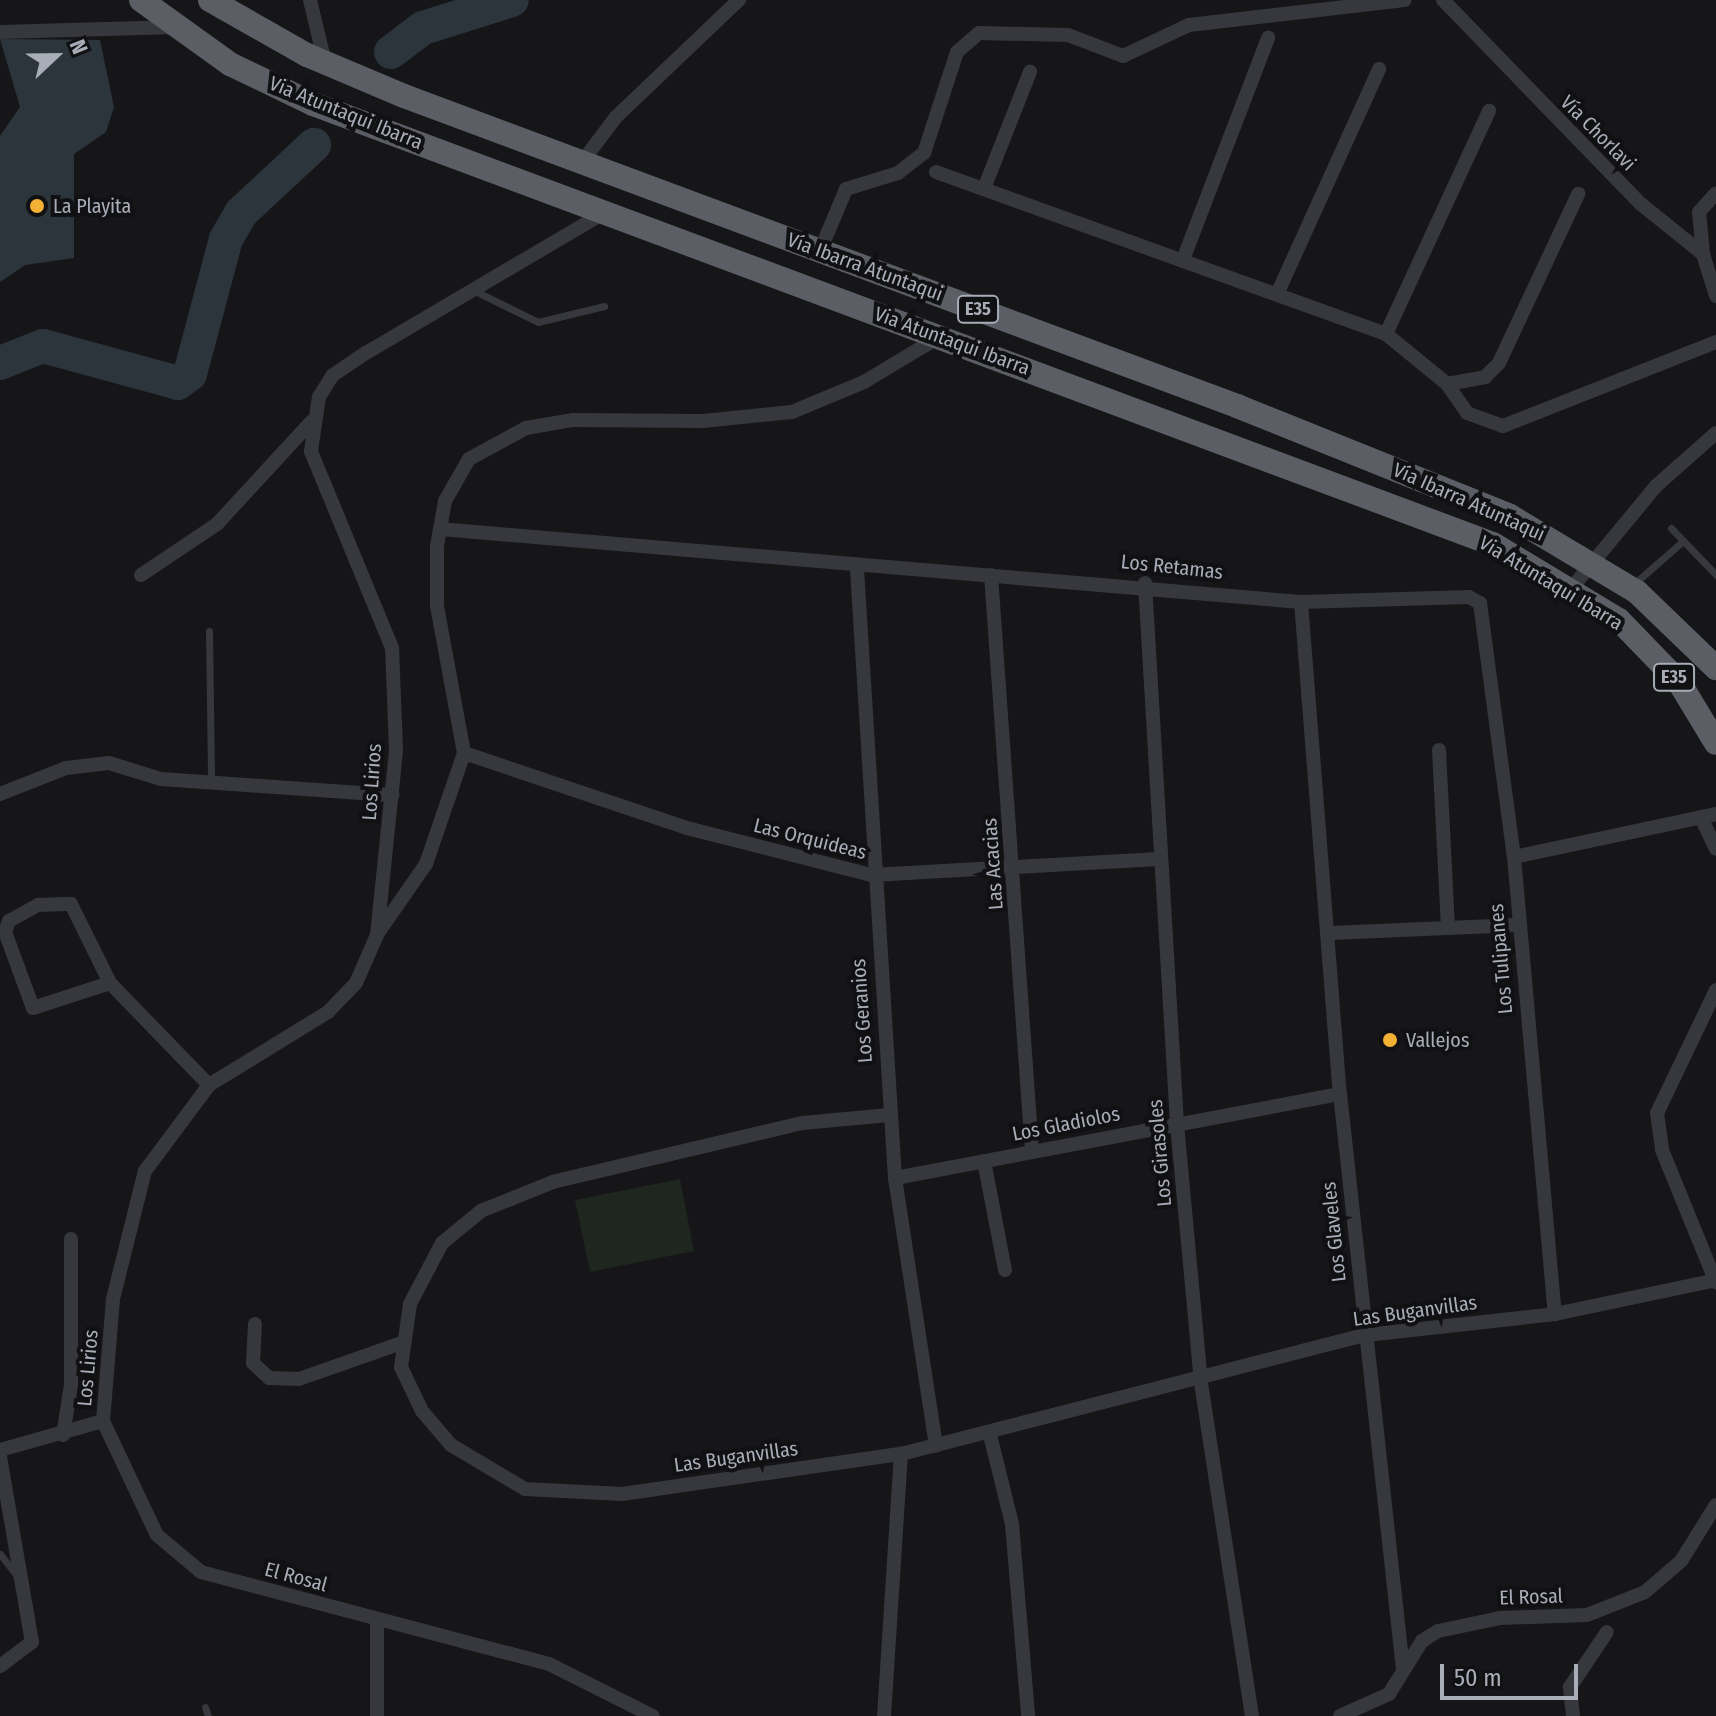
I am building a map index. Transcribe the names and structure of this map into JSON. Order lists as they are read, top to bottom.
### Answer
{
  "streets": {
    "highway": ["Via Atuntaqui Ibarra", "Vía Ibarra Atuntaqui", "E35"],
    "street": [
      "Vía Chorlavi",
      "Los Retamas",
      "Los Lirios",
      "Las Orquideas",
      "Las Acacias",
      "Los Tulipanes",
      "Los Geranios",
      "Los Gladiolos",
      "Los Girasoles",
      "Los Glaveles",
      "Las Buganvillas",
      "El Rosal"
    ]
  },
  "crossings": [
    ["Los Retamas", "Las Acacias"],
    ["Los Retamas", "Los Tulipanes"],
    ["Los Retamas", "Los Geranios"],
    ["Los Retamas", "Los Girasoles"],
    ["Los Retamas", "Los Glaveles"],
    ["Los Lirios", "El Rosal"],
    ["Las Orquideas", "Las Acacias"],
    ["Las Orquideas", "Los Geranios"],
    ["Las Orquideas", "Los Girasoles"],
    ["Las Acacias", "Los Gladiolos"],
    ["Los Tulipanes", "Las Buganvillas"],
    ["Los Geranios", "Los Gladiolos"],
    ["Los Geranios", "Las Buganvillas"],
    ["Los Gladiolos", "Los Girasoles"],
    ["Los Gladiolos", "Los Glaveles"],
    ["Los Girasoles", "Las Buganvillas"],
    ["Los Glaveles", "Las Buganvillas"],
    ["Los Glaveles", "El Rosal"]
  ],
  "places": ["La Playita", "Vallejos"],
  "scale_bar": "50 m",
  "north": "right"
}
